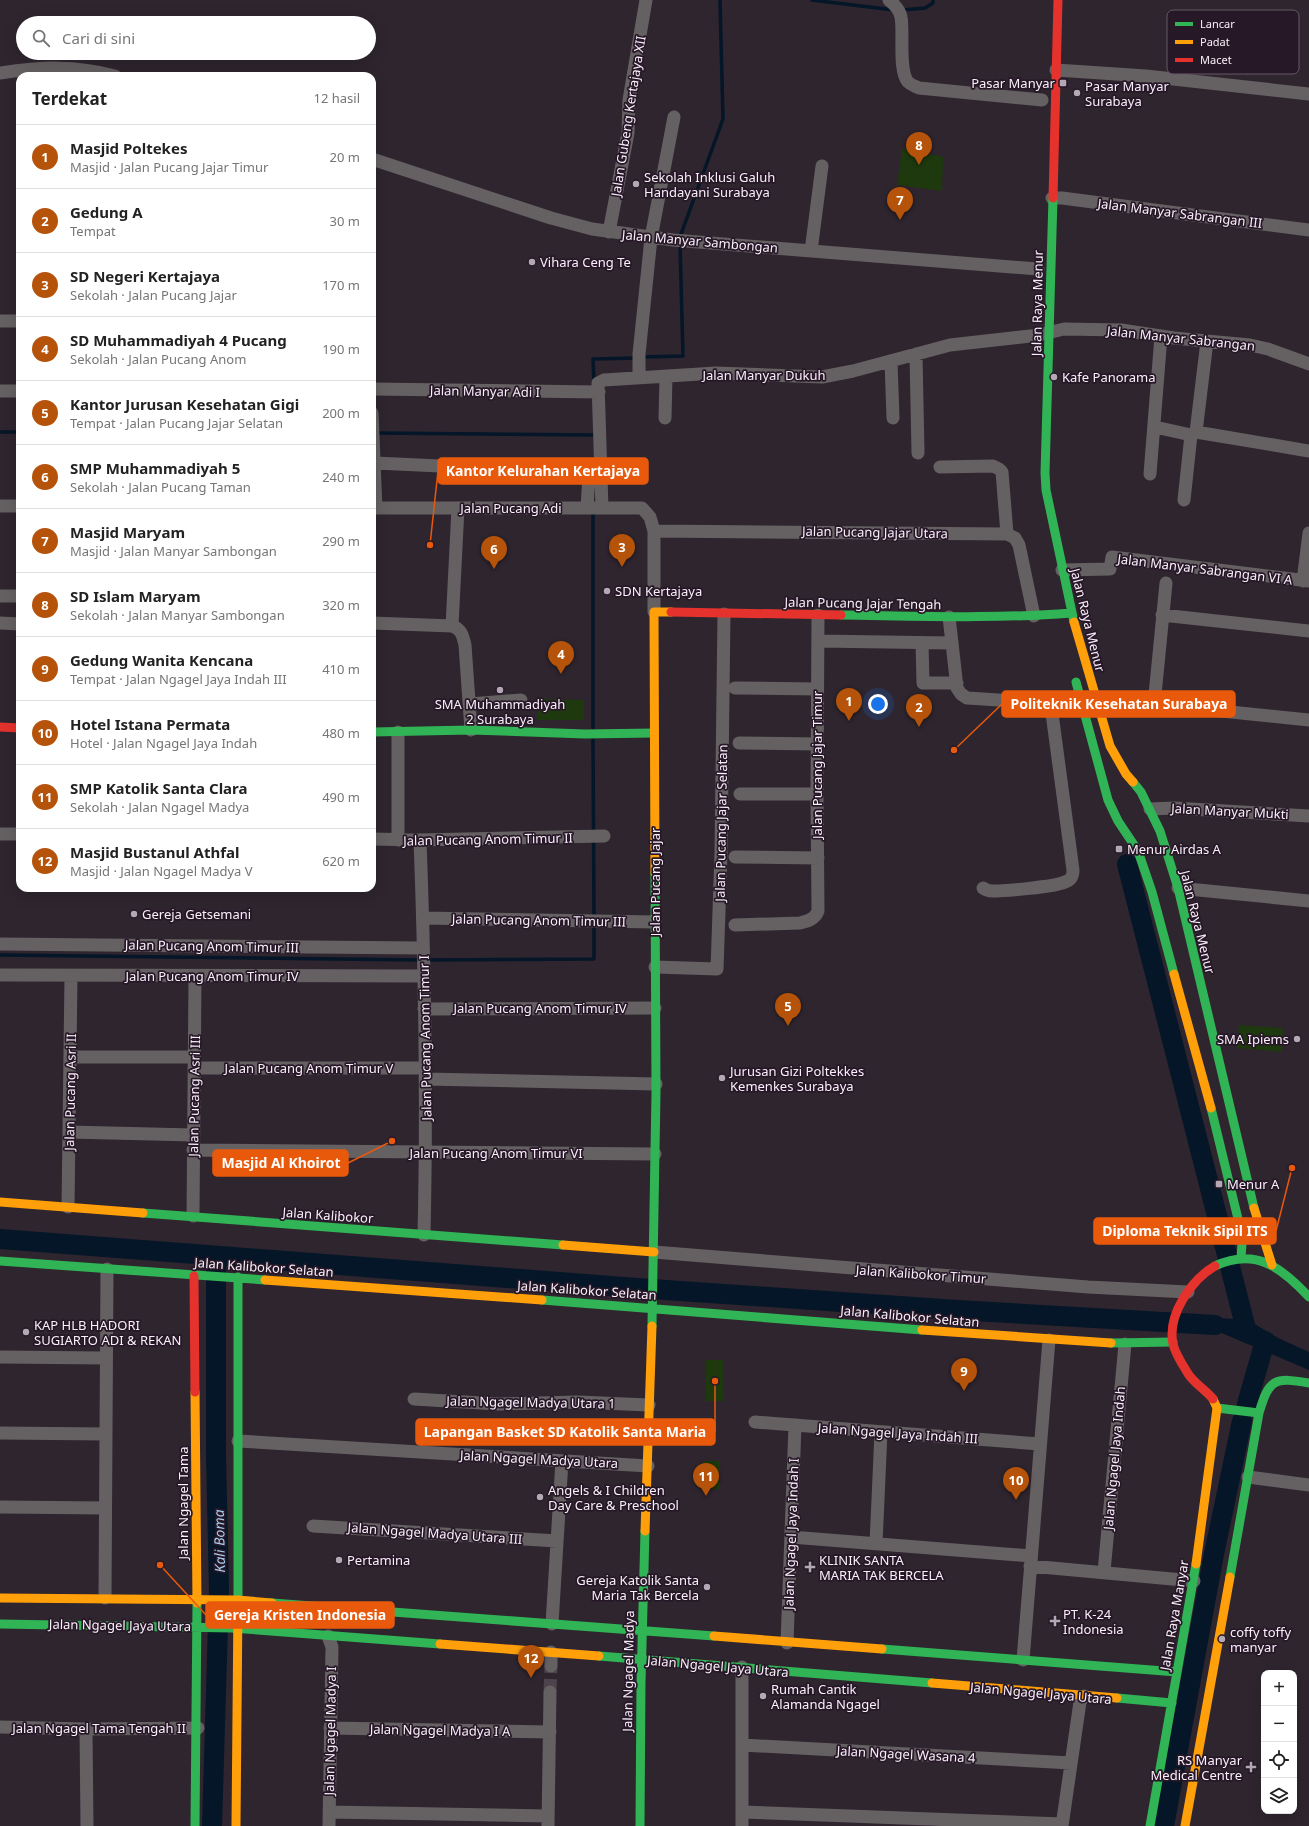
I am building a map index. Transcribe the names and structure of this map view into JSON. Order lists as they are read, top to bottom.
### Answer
{
  "streets": {
    "street": [
      "Jalan Gubeng Kertajaya XII",
      "Jalan Manyar Sabrangan III",
      "Jalan Manyar Sambongan",
      "Jalan Raya Menur",
      "Jalan Manyar Sabrangan",
      "Jalan Manyar Dukuh",
      "Jalan Manyar Adi I",
      "Jalan Pucang Adi",
      "Jalan Pucang Jajar Utara",
      "Jalan Manyar Sabrangan VI A",
      "Jalan Pucang Jajar Tengah",
      "Jalan Pucang Jajar Timur",
      "Jalan Manyar Mukti",
      "Jalan Pucang Jajar Selatan",
      "Jalan Pucang Anom Timur II",
      "Jalan Pucang Jajar",
      "Jalan Pucang Anom Timur III",
      "Jalan Pucang Anom Timur IV",
      "Jalan Pucang Anom Timur I",
      "Jalan Pucang Anom Timur V",
      "Jalan Pucang Asri II",
      "Jalan Pucang Asri III",
      "Jalan Pucang Anom Timur VI",
      "Jalan Kalibokor",
      "Jalan Kalibokor Selatan",
      "Jalan Kalibokor Timur",
      "Jalan Ngagel Madya Utara 1",
      "Jalan Ngagel Jaya Indah III",
      "Jalan Ngagel Jaya Indah",
      "Jalan Ngagel Madya Utara",
      "Jalan Ngagel Tama",
      "Jalan Ngagel Madya Utara III",
      "Jalan Ngagel Jaya Indah I",
      "Jalan Raya Manyar",
      "Jalan Ngagel Jaya Utara",
      "Jalan Ngagel Madya",
      "Jalan Ngagel Tama Tengah II",
      "Jalan Ngagel Madya I A",
      "Jalan Ngagel Madya I",
      "Jalan Ngagel Wasana 4"
    ]
  },
  "crossings": [
    ["Jalan Gubeng Kertajaya XII", "Jalan Manyar Sambongan"],
    ["Jalan Manyar Sabrangan III", "Jalan Raya Menur"],
    ["Jalan Raya Menur", "Jalan Manyar Sabrangan"],
    ["Jalan Raya Menur", "Jalan Manyar Dukuh"],
    ["Jalan Raya Menur", "Jalan Manyar Sabrangan VI A"],
    ["Jalan Raya Menur", "Jalan Pucang Jajar Tengah"],
    ["Jalan Raya Menur", "Jalan Manyar Mukti"],
    ["Jalan Manyar Sabrangan", "Jalan Manyar Dukuh"],
    ["Jalan Manyar Dukuh", "Jalan Manyar Adi I"],
    ["Jalan Pucang Adi", "Jalan Pucang Jajar"],
    ["Jalan Pucang Jajar Utara", "Jalan Pucang Jajar"],
    ["Jalan Pucang Jajar Tengah", "Jalan Pucang Jajar Timur"],
    ["Jalan Pucang Jajar Tengah", "Jalan Pucang Jajar Selatan"],
    ["Jalan Pucang Jajar Tengah", "Jalan Pucang Jajar"],
    ["Jalan Pucang Jajar Selatan", "Jalan Pucang Jajar"],
    ["Jalan Pucang Anom Timur II", "Jalan Pucang Anom Timur I"],
    ["Jalan Pucang Jajar", "Jalan Pucang Anom Timur III"],
    ["Jalan Pucang Jajar", "Jalan Pucang Anom Timur IV"],
    ["Jalan Pucang Jajar", "Jalan Pucang Anom Timur V"],
    ["Jalan Pucang Jajar", "Jalan Pucang Anom Timur VI"],
    ["Jalan Pucang Jajar", "Jalan Kalibokor"],
    ["Jalan Pucang Jajar", "Jalan Kalibokor Timur"],
    ["Jalan Pucang Jajar", "Jalan Ngagel Madya"],
    ["Jalan Pucang Anom Timur III", "Jalan Pucang Anom Timur IV"],
    ["Jalan Pucang Anom Timur III", "Jalan Pucang Anom Timur I"],
    ["Jalan Pucang Anom Timur IV", "Jalan Pucang Anom Timur I"],
    ["Jalan Pucang Anom Timur IV", "Jalan Pucang Asri II"],
    ["Jalan Pucang Anom Timur IV", "Jalan Pucang Asri III"],
    ["Jalan Pucang Anom Timur I", "Jalan Pucang Anom Timur V"],
    ["Jalan Pucang Anom Timur I", "Jalan Pucang Anom Timur VI"],
    ["Jalan Pucang Anom Timur I", "Jalan Kalibokor"],
    ["Jalan Pucang Anom Timur V", "Jalan Pucang Asri II"],
    ["Jalan Pucang Anom Timur V", "Jalan Pucang Asri III"],
    ["Jalan Pucang Asri II", "Jalan Kalibokor"],
    ["Jalan Pucang Asri III", "Jalan Pucang Anom Timur VI"],
    ["Jalan Pucang Asri III", "Jalan Kalibokor"],
    ["Jalan Kalibokor", "Jalan Kalibokor Timur"],
    ["Jalan Kalibokor", "Jalan Ngagel Madya"],
    ["Jalan Kalibokor Selatan", "Jalan Ngagel Jaya Indah"],
    ["Jalan Kalibokor Selatan", "Jalan Ngagel Tama"],
    ["Jalan Kalibokor Selatan", "Jalan Ngagel Jaya Utara"],
    ["Jalan Kalibokor Selatan", "Jalan Ngagel Madya"],
    ["Jalan Kalibokor Timur", "Jalan Ngagel Madya"],
    ["Jalan Ngagel Madya Utara 1", "Jalan Ngagel Madya"],
    ["Jalan Ngagel Jaya Indah III", "Jalan Ngagel Jaya Indah I"],
    ["Jalan Ngagel Madya Utara", "Jalan Ngagel Madya"],
    ["Jalan Ngagel Tama", "Jalan Ngagel Jaya Utara"],
    ["Jalan Ngagel Tama", "Jalan Ngagel Tama Tengah II"],
    ["Jalan Ngagel Jaya Indah I", "Jalan Ngagel Jaya Utara"],
    ["Jalan Raya Manyar", "Jalan Ngagel Jaya Utara"],
    ["Jalan Ngagel Jaya Utara", "Jalan Ngagel Madya"],
    ["Jalan Ngagel Jaya Utara", "Jalan Ngagel Madya I"],
    ["Jalan Ngagel Madya I A", "Jalan Ngagel Madya I"]
  ],
  "water": ["Kali Boma"],
  "places": {
    "transit": ["Pasar Manyar", "Menur Airdas A", "Menur A"],
    "other": [
      "Pasar Manyar Surabaya",
      "Sekolah Inklusi Galuh Handayani Surabaya",
      "Vihara Ceng Te",
      "Kafe Panorama",
      "Kantor Kelurahan Kertajaya",
      "SDN Kertajaya",
      "SMA Muhammadiyah 2 Surabaya",
      "Politeknik Kesehatan Surabaya",
      "Gereja Getsemani",
      "SMA Ipiems",
      "Jurusan Gizi Poltekkes Kemenkes Surabaya",
      "Masjid Al Khoirot",
      "Diploma Teknik Sipil ITS",
      "KAP HLB HADORI SUGIARTO ADI & REKAN",
      "Lapangan Basket SD Katolik Santa Maria",
      "Angels & I Children Day Care & Preschool",
      "Pertamina",
      "Gereja Kristen Indonesia",
      "Gereja Katolik Santa Maria Tak Bercela",
      "coffy toffy manyar",
      "Rumah Cantik Alamanda Ngagel"
    ],
    "health": ["KLINIK SANTA MARIA TAK BERCELA", "PT. K-24 Indonesia", "RS Manyar Medical Centre"]
  },
  "legend": ["Lancar", "Padat", "Macet"],
  "page": {
    "search": "Cari di sini",
    "heading": ["Terdekat", "12 hasil"],
    "list": [
      {
        "mark": "1",
        "name": "Masjid Poltekes",
        "note": "Masjid · Jalan Pucang Jajar Timur",
        "value": "20 m"
      },
      {
        "mark": "2",
        "name": "Gedung A",
        "note": "Tempat",
        "value": "30 m"
      },
      {
        "mark": "3",
        "name": "SD Negeri Kertajaya",
        "note": "Sekolah · Jalan Pucang Jajar",
        "value": "170 m"
      },
      {
        "mark": "4",
        "name": "SD Muhammadiyah 4 Pucang",
        "note": "Sekolah · Jalan Pucang Anom",
        "value": "190 m"
      },
      {
        "mark": "5",
        "name": "Kantor Jurusan Kesehatan Gigi",
        "note": "Tempat · Jalan Pucang Jajar Selatan",
        "value": "200 m"
      },
      {
        "mark": "6",
        "name": "SMP Muhammadiyah 5",
        "note": "Sekolah · Jalan Pucang Taman",
        "value": "240 m"
      },
      {
        "mark": "7",
        "name": "Masjid Maryam",
        "note": "Masjid · Jalan Manyar Sambongan",
        "value": "290 m"
      },
      {
        "mark": "8",
        "name": "SD Islam Maryam",
        "note": "Sekolah · Jalan Manyar Sambongan",
        "value": "320 m"
      },
      {
        "mark": "9",
        "name": "Gedung Wanita Kencana",
        "note": "Tempat · Jalan Ngagel Jaya Indah III",
        "value": "410 m"
      },
      {
        "mark": "10",
        "name": "Hotel Istana Permata",
        "note": "Hotel · Jalan Ngagel Jaya Indah",
        "value": "480 m"
      },
      {
        "mark": "11",
        "name": "SMP Katolik Santa Clara",
        "note": "Sekolah · Jalan Ngagel Madya",
        "value": "490 m"
      },
      {
        "mark": "12",
        "name": "Masjid Bustanul Athfal",
        "note": "Masjid · Jalan Ngagel Madya V",
        "value": "620 m"
      }
    ],
    "pins": [
      "8",
      "7",
      "3",
      "6",
      "4",
      "1",
      "2",
      "5",
      "9",
      "11",
      "10",
      "12"
    ],
    "map_buttons": ["+", "−"]
  }
}
